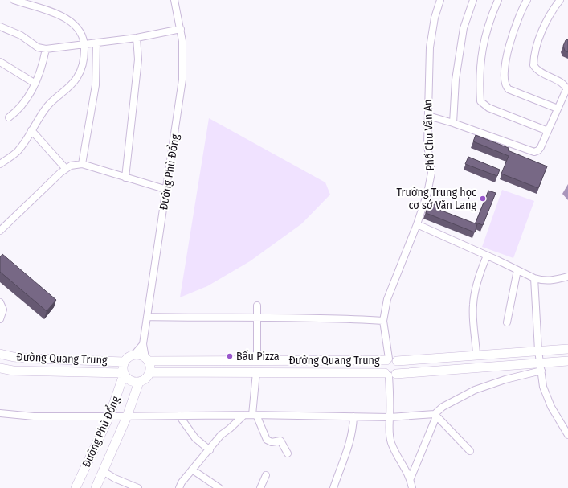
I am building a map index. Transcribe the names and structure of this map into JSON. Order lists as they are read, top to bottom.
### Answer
{
  "streets": {
    "main road": ["Đường Phù Đổng", "Đường Quang Trung"],
    "street": ["Phố Chu Văn An"]
  },
  "crossings": [
    ["Phố Chu Văn An", "Đường Quang Trung"],
    ["Đường Phù Đổng", "Đường Quang Trung"]
  ],
  "places": ["Trường Trung học cơ sở Văn Lang", "Bấu Pizza"]
}
